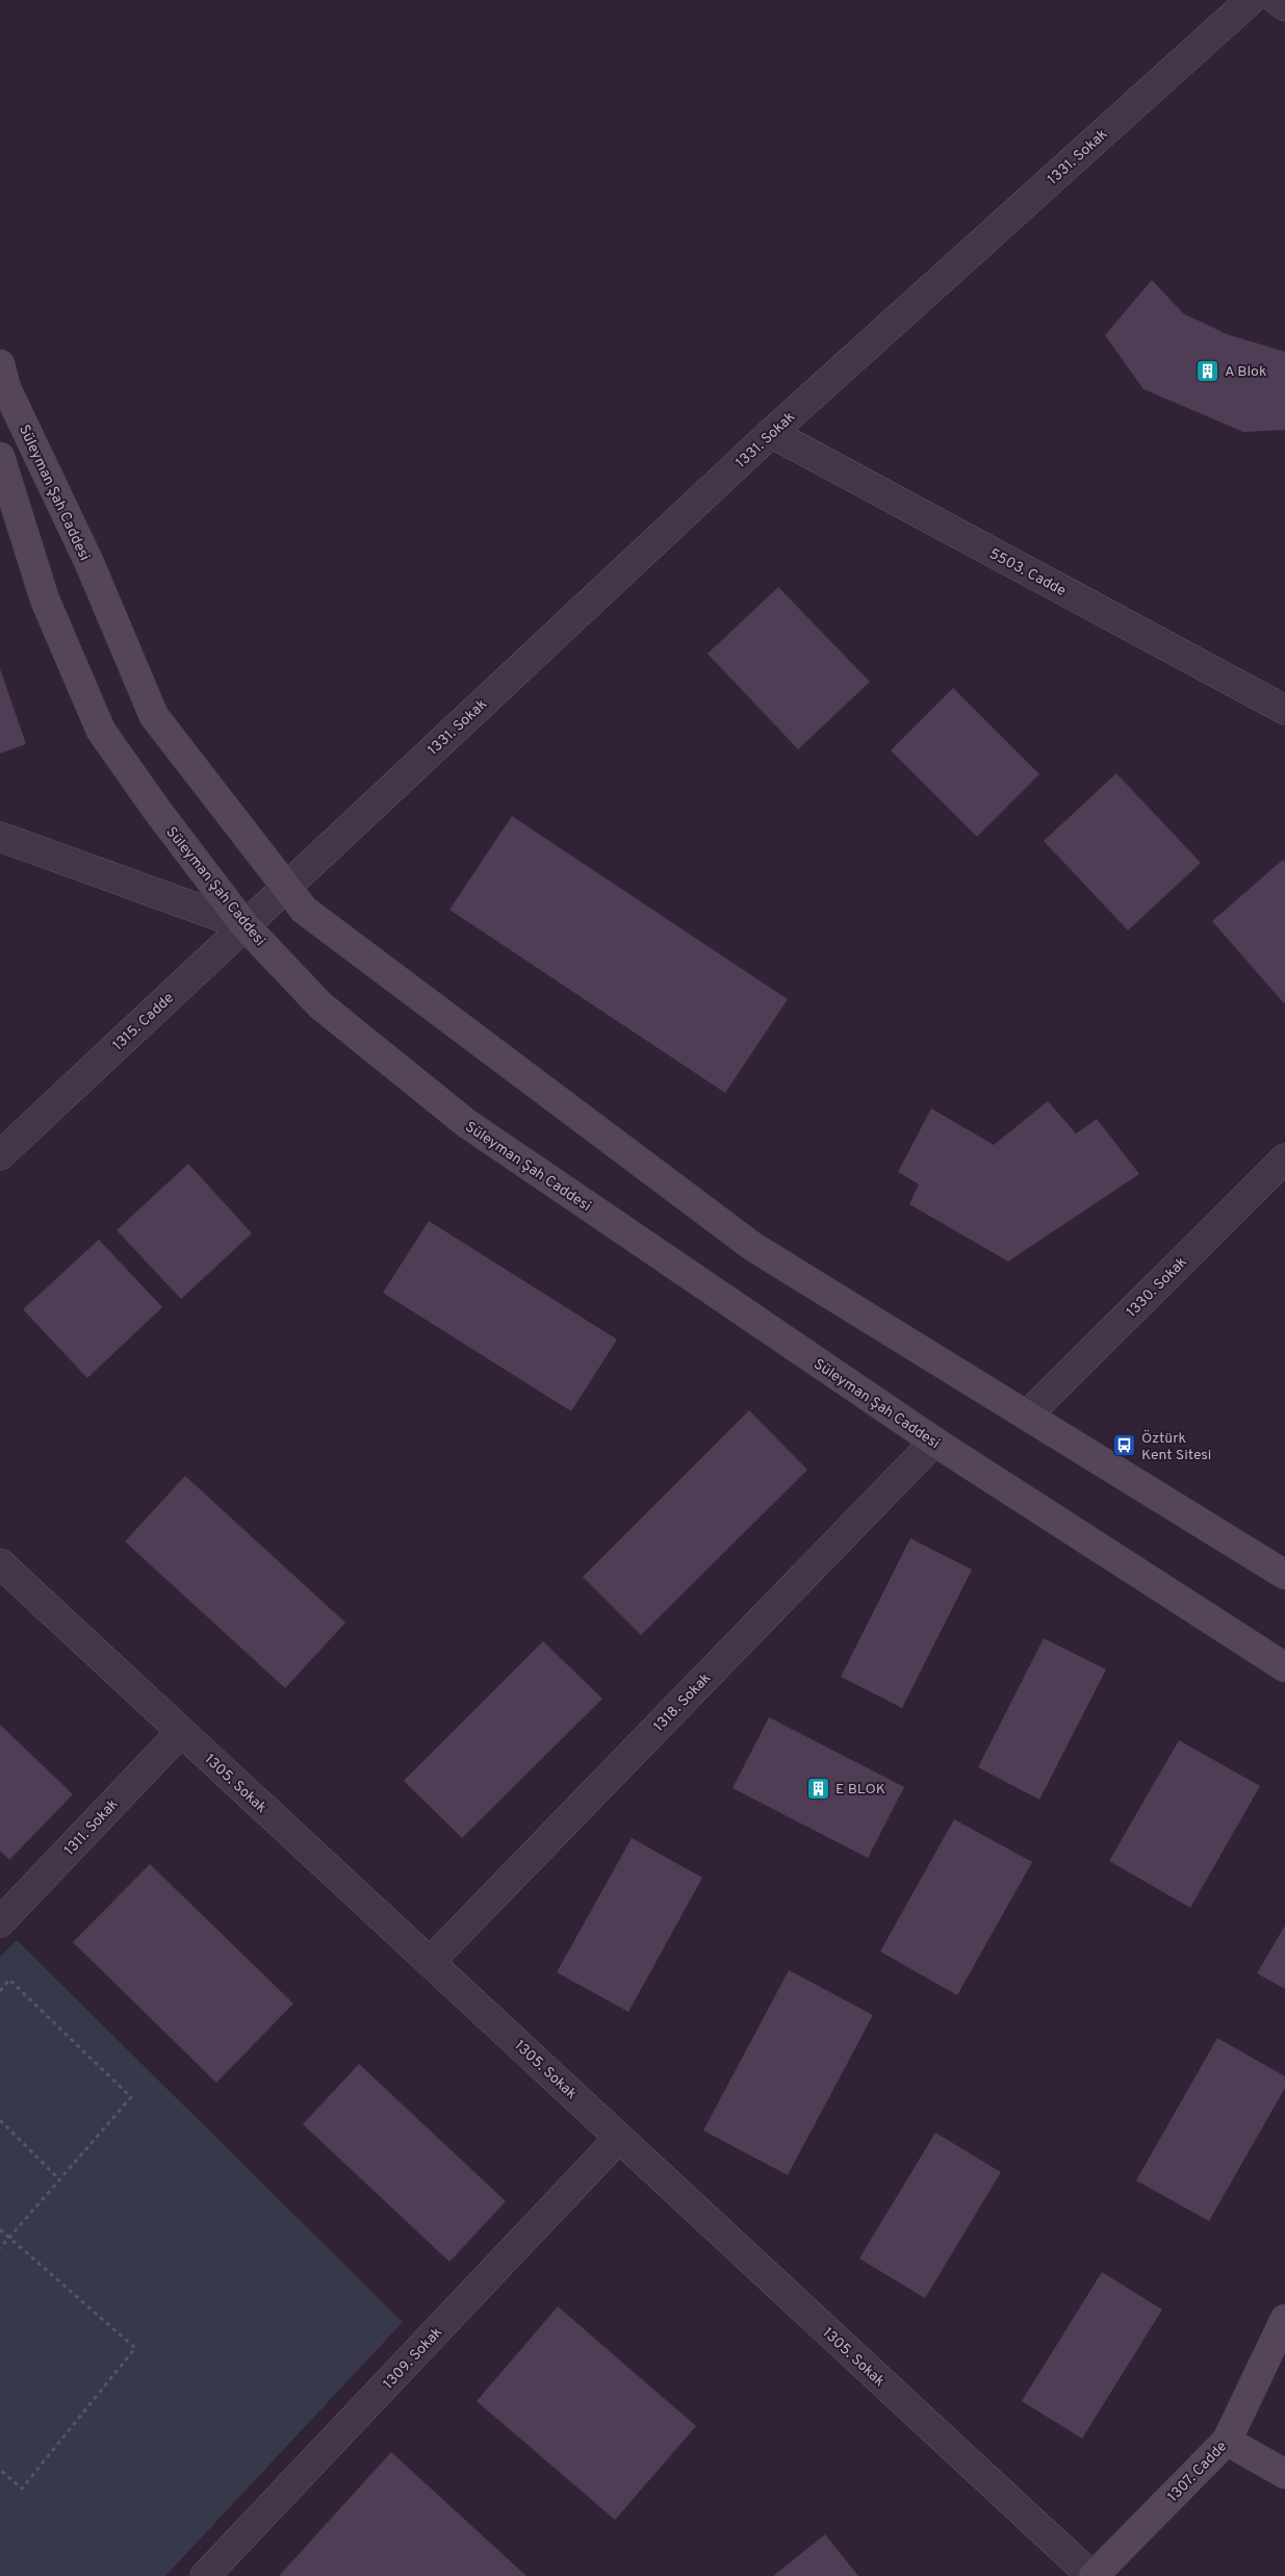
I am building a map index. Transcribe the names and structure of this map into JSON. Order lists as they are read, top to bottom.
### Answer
{
  "streets": {
    "main road": ["Süleyman Şah Caddesi", "1307. Cadde"],
    "street": [
      "1331. Sokak",
      "5503. Cadde",
      "1315. Cadde",
      "1330. Sokak",
      "1318. Sokak",
      "1305. Sokak",
      "1311. Sokak",
      "1309. Sokak"
    ]
  },
  "crossings": [
    ["1331. Sokak", "Süleyman Şah Caddesi"],
    ["1331. Sokak", "5503. Cadde"],
    ["1331. Sokak", "1315. Cadde"],
    ["Süleyman Şah Caddesi", "1315. Cadde"],
    ["Süleyman Şah Caddesi", "1330. Sokak"],
    ["Süleyman Şah Caddesi", "1318. Sokak"],
    ["1318. Sokak", "1305. Sokak"],
    ["1305. Sokak", "1311. Sokak"],
    ["1305. Sokak", "1309. Sokak"],
    ["1305. Sokak", "1307. Cadde"]
  ],
  "places": {
    "building": ["A Blok", "E BLOK"],
    "bus stop": ["Öztürk Kent Sitesi"]
  }
}
